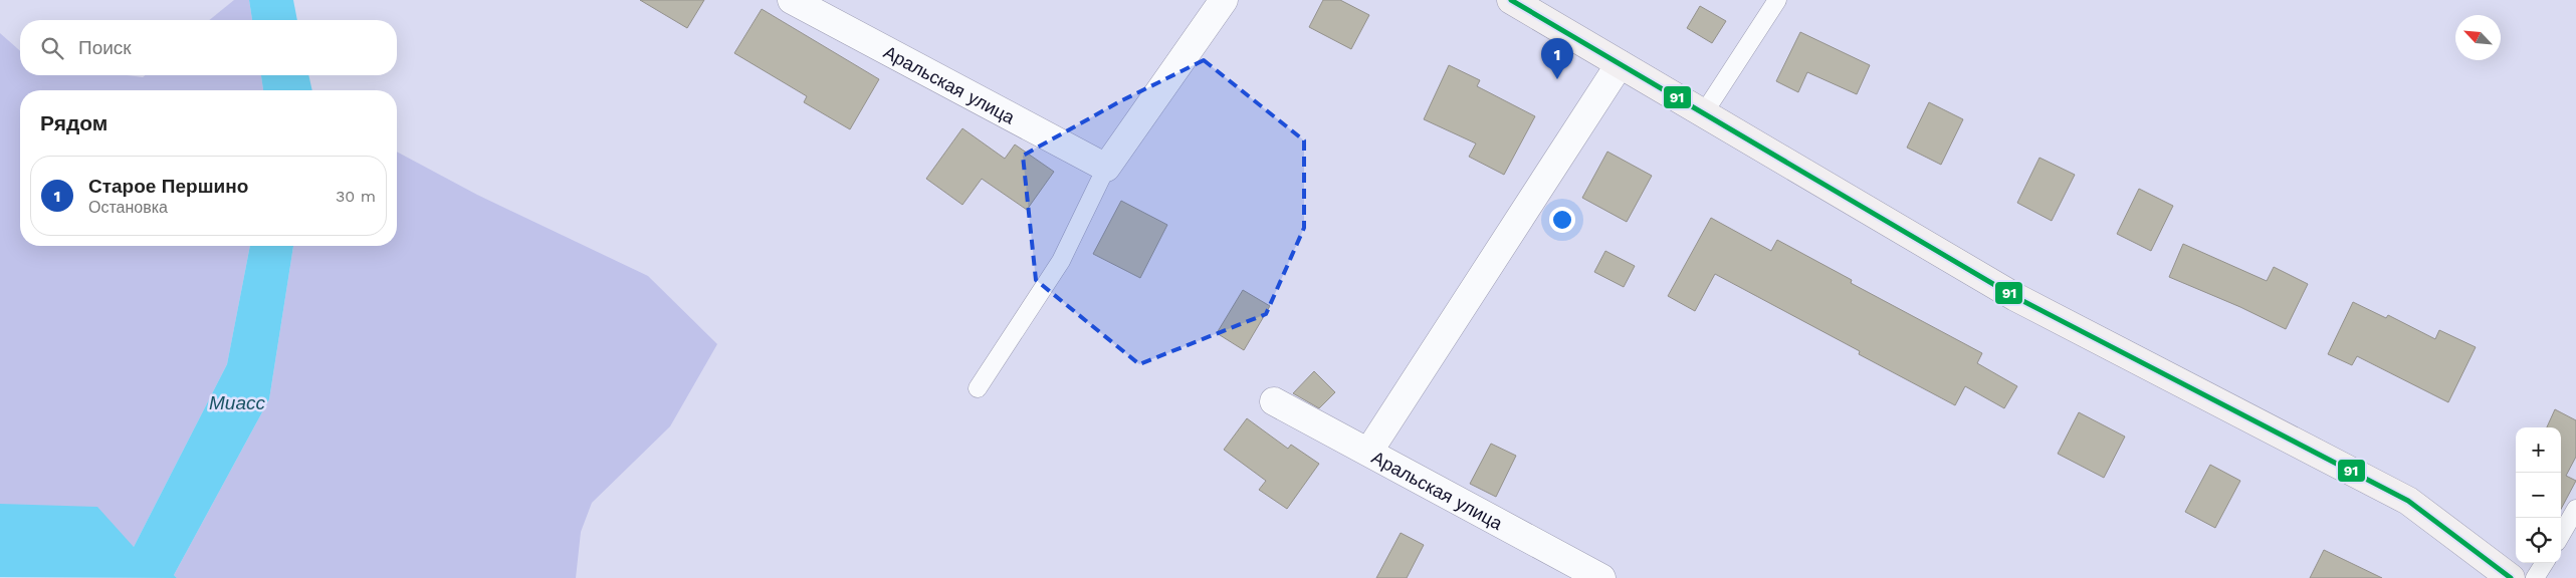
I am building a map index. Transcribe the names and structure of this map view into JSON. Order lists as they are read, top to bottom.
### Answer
{
  "streets": {
    "street": ["Аральская улица"]
  },
  "water": ["Миасс"],
  "lines": ["transit line 91"],
  "north": "top left",
  "page": {
    "search": "Поиск",
    "pins": "1",
    "heading": "Рядом",
    "list": [
      {
        "mark": "1",
        "name": "Старое Першино",
        "note": "Остановка",
        "value": "30 m"
      }
    ],
    "map_buttons": ["+", "−"]
  }
}
